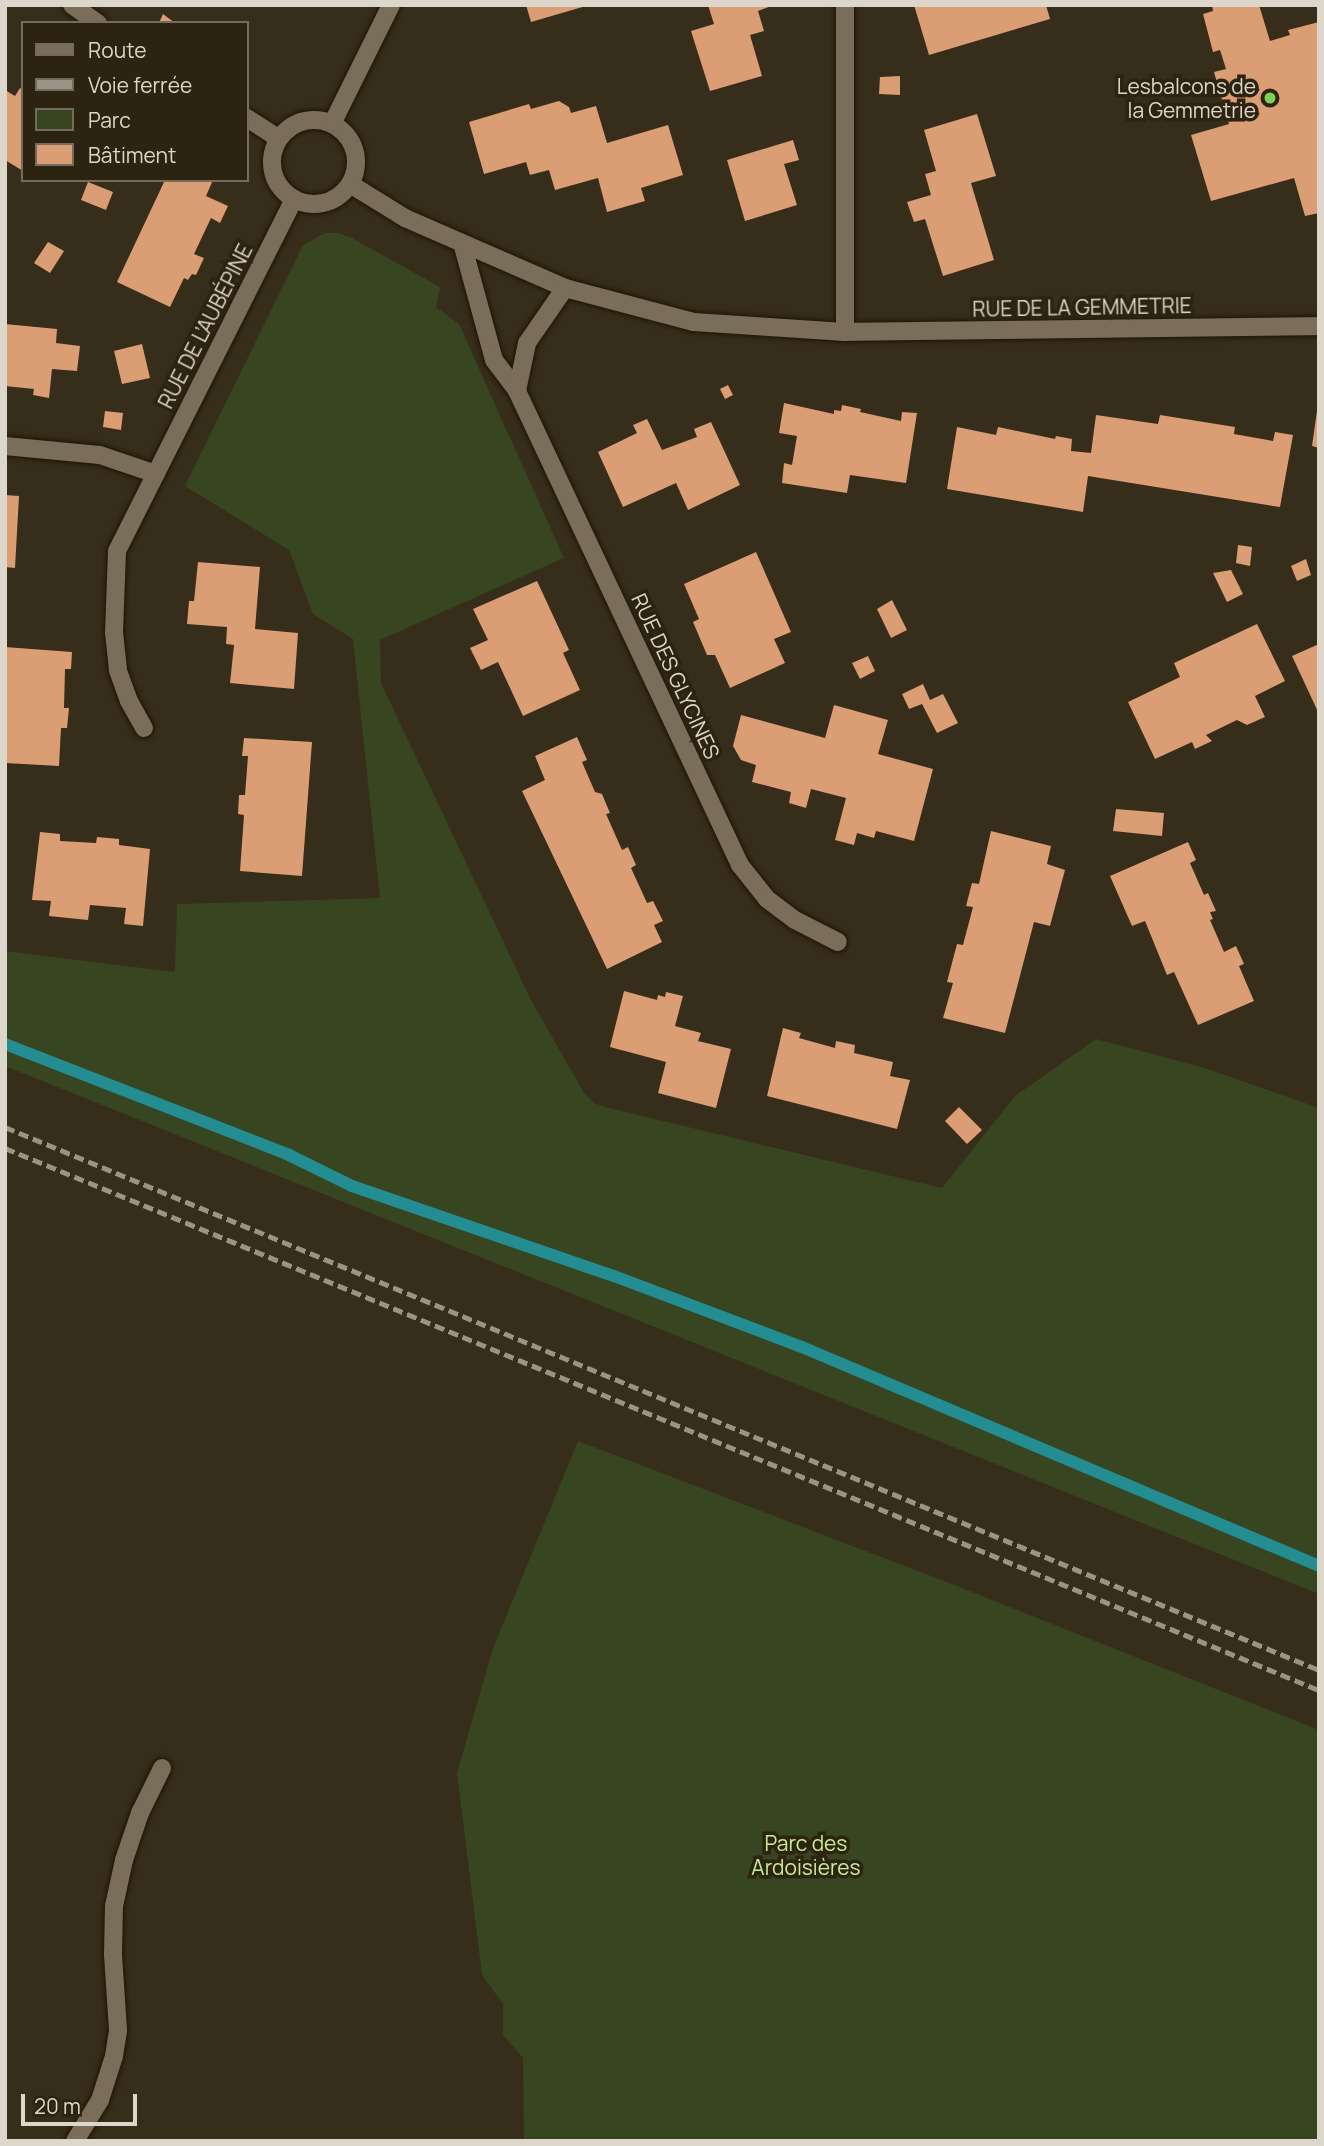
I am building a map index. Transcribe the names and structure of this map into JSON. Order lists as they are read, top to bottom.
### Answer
{
  "streets": {
    "street": ["RUE DE LA GEMMETRIE", "RUE DE L’AUBÉPINE", "RUE DES GLYCINES"]
  },
  "crossings": [
    ["RUE DE LA GEMMETRIE", "RUE DE L’AUBÉPINE"],
    ["RUE DE LA GEMMETRIE", "RUE DES GLYCINES"]
  ],
  "parks": ["Parc des Ardoisières"],
  "places": ["Lesbalcons de la Gemmetrie"],
  "legend": [
    "Route",
    "Voie ferrée",
    "Parc",
    "Bâtiment"
  ],
  "scale_bar": "20 m"
}
